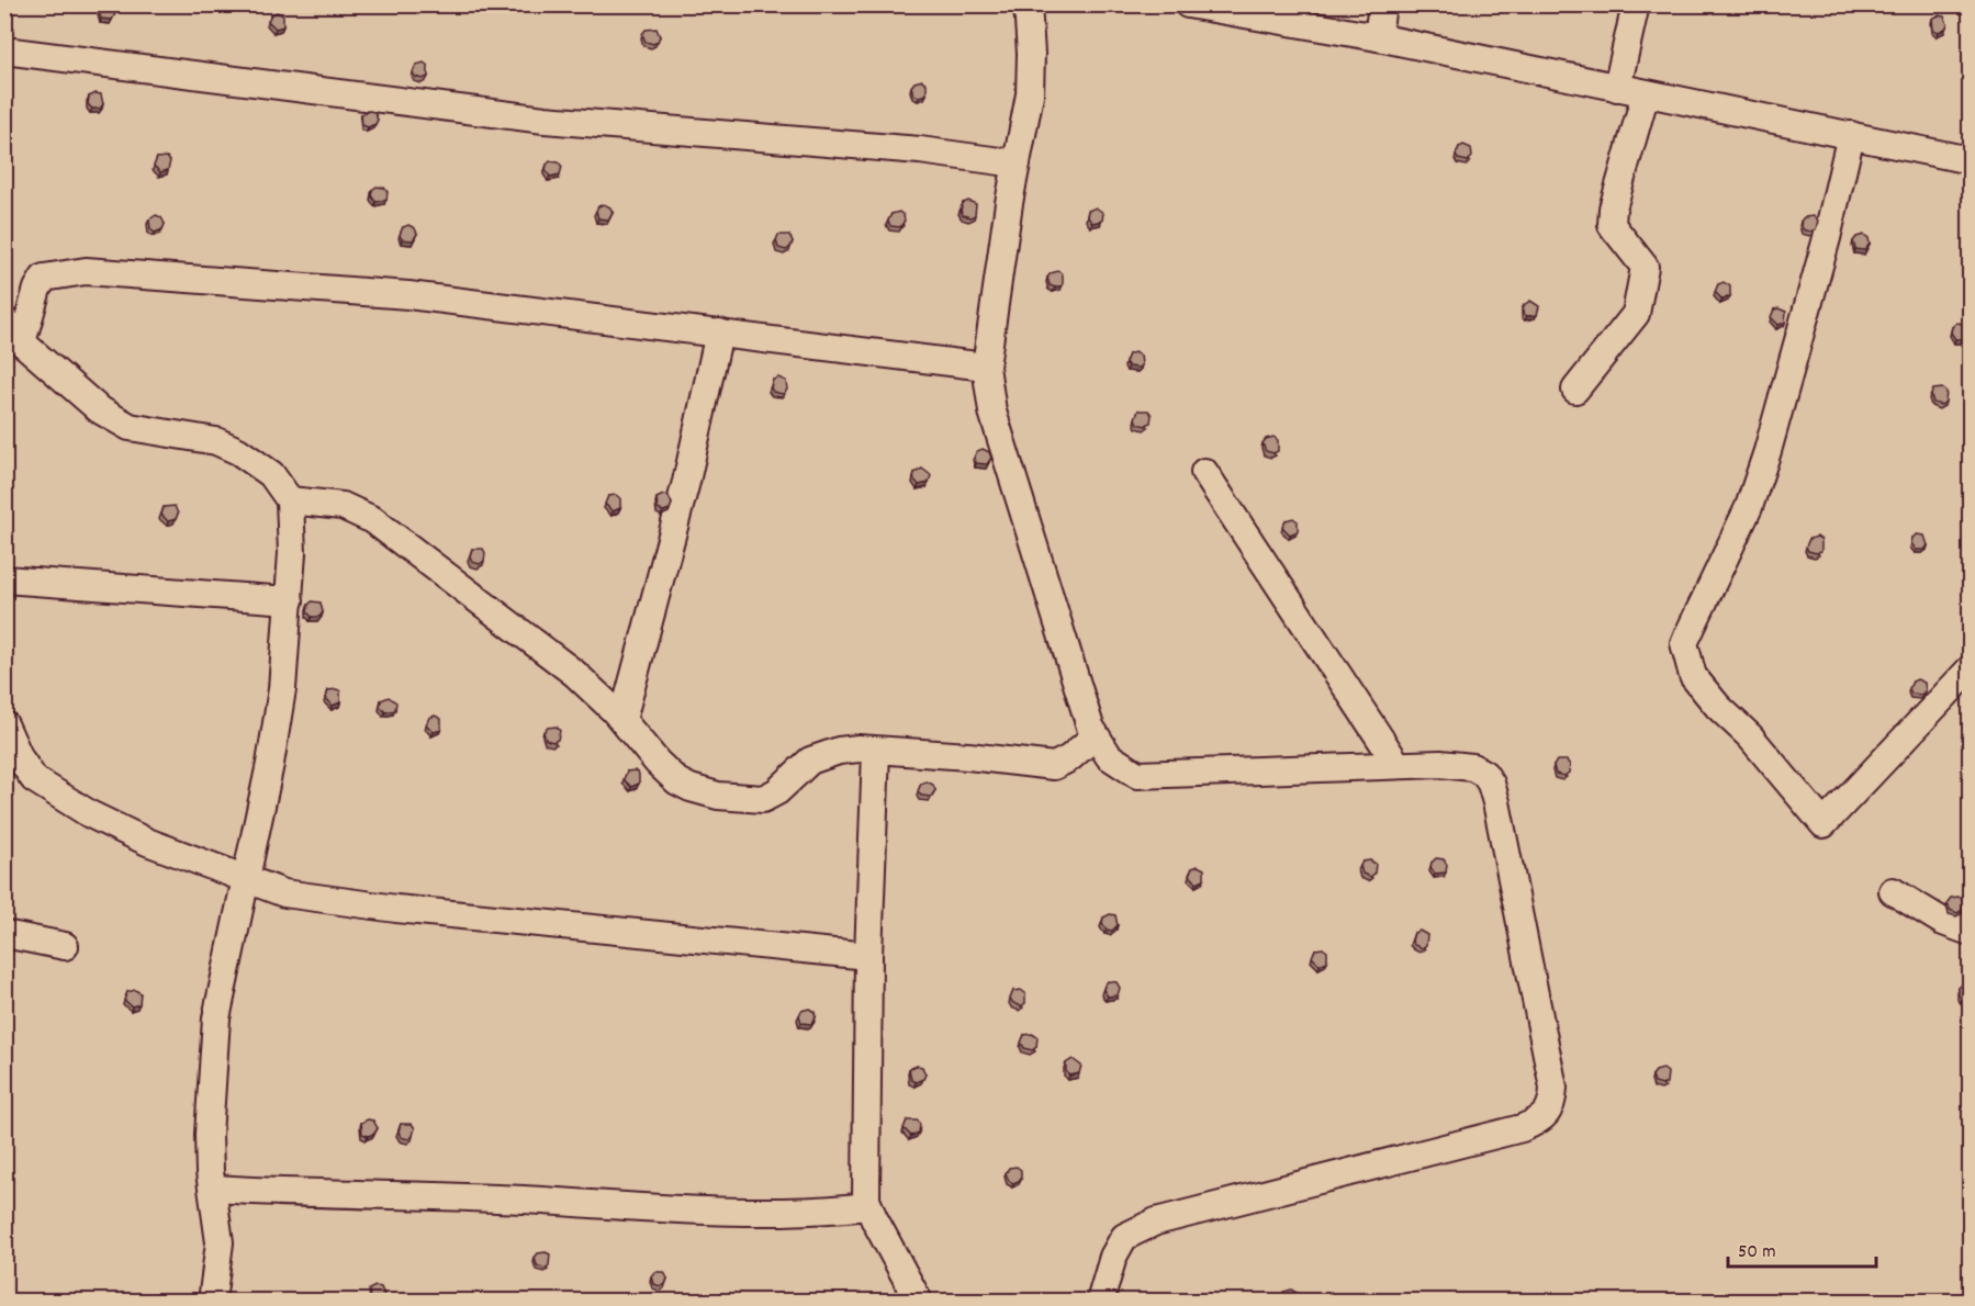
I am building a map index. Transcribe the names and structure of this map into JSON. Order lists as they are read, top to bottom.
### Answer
{
  "scale_bar": "50 m"
}
